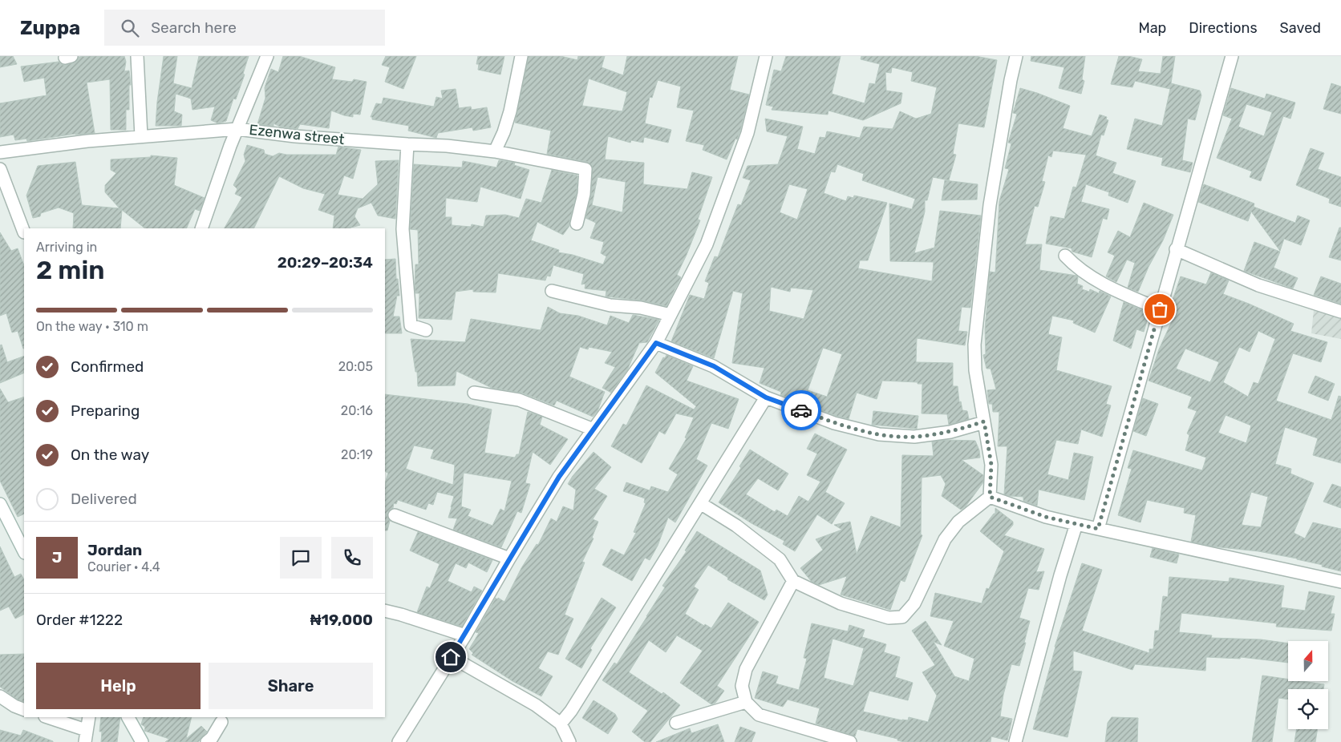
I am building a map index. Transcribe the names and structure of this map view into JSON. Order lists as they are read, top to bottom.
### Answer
{
  "streets": {
    "street": ["Ezenwa street"]
  },
  "north": "top",
  "page": {
    "header": "Zuppa",
    "search": "Search here",
    "nav": ["Map", "Directions", "Saved"],
    "heading": ["2 min", "Arriving in", "20:29–20:34"],
    "panel": [
      "Jordan",
      "Courier · 4.4",
      "Order #1222",
      "₦19,000"
    ],
    "bar": "On the way · 310 m",
    "list": [
      ["Confirmed", "20:05"],
      ["Preparing", "20:16"],
      ["On the way", "20:19"],
      "Delivered"
    ],
    "round": "J",
    "buttons": ["Help", "Share"]
  }
}
